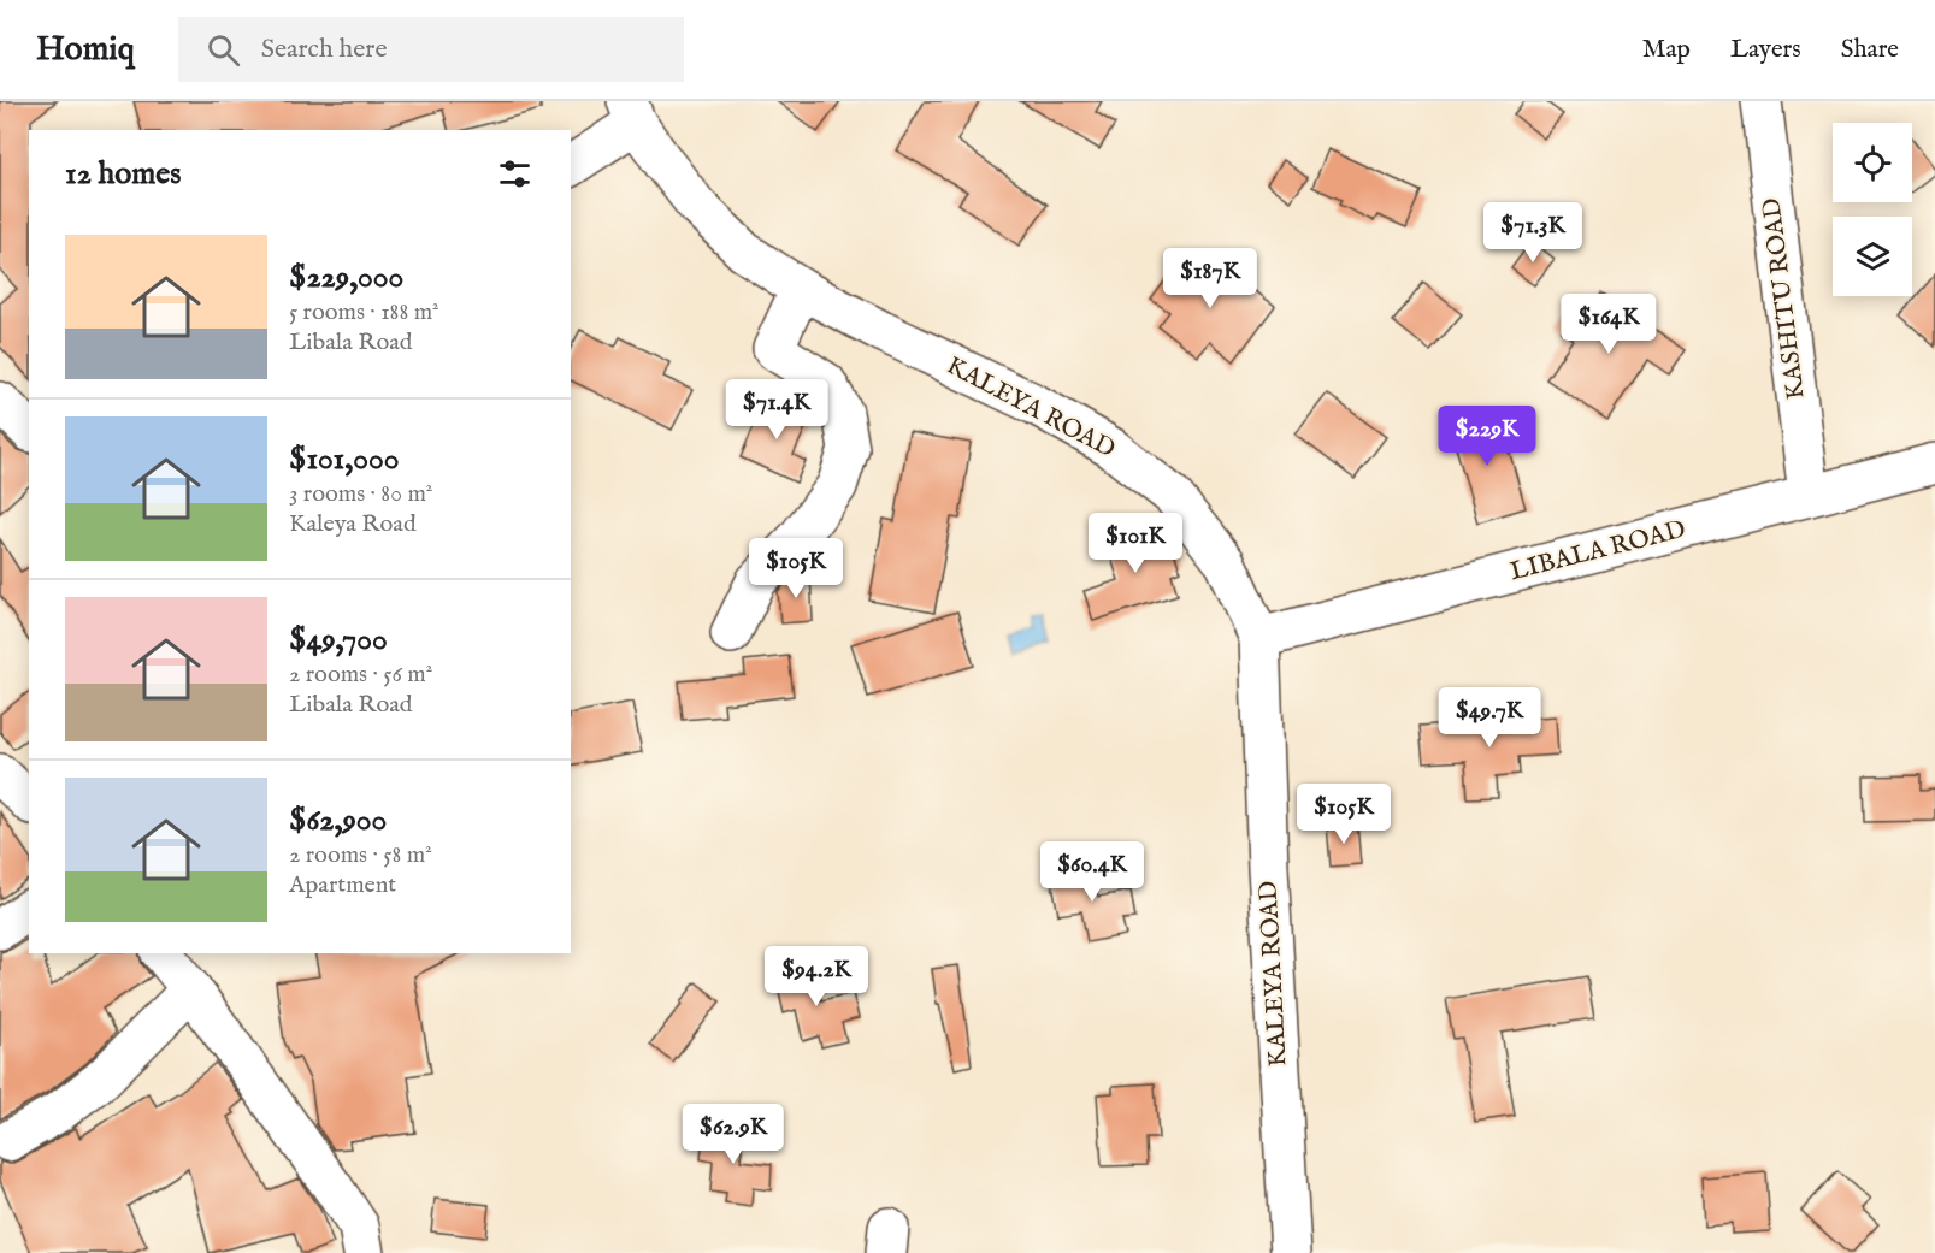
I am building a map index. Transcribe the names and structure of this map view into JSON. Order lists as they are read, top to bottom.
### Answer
{
  "streets": {
    "street": ["KASHITU ROAD", "KALEYA ROAD", "LIBALA ROAD"]
  },
  "crossings": [
    ["KASHITU ROAD", "LIBALA ROAD"],
    ["KALEYA ROAD", "LIBALA ROAD"]
  ],
  "page": {
    "header": "Homiq",
    "search": "Search here",
    "nav": ["Map", "Layers", "Share"],
    "heading": "12 homes",
    "price": [
      "$71.3K",
      "$187K",
      "$164K",
      "$71.4K",
      "$229K",
      "$101K",
      "$105K",
      "$49.7K",
      "$105K",
      "$60.4K",
      "$94.2K",
      "$62.9K"
    ],
    "list": [
      {
        "name": "$229,000",
        "note": "5 rooms · 188 m² · Libala Road"
      },
      {
        "name": "$101,000",
        "note": "3 rooms · 80 m² · Kaleya Road"
      },
      {
        "name": "$49,700",
        "note": "2 rooms · 56 m² · Libala Road"
      },
      {
        "name": "$62,900",
        "note": "2 rooms · 58 m² · Apartment"
      }
    ]
  }
}
